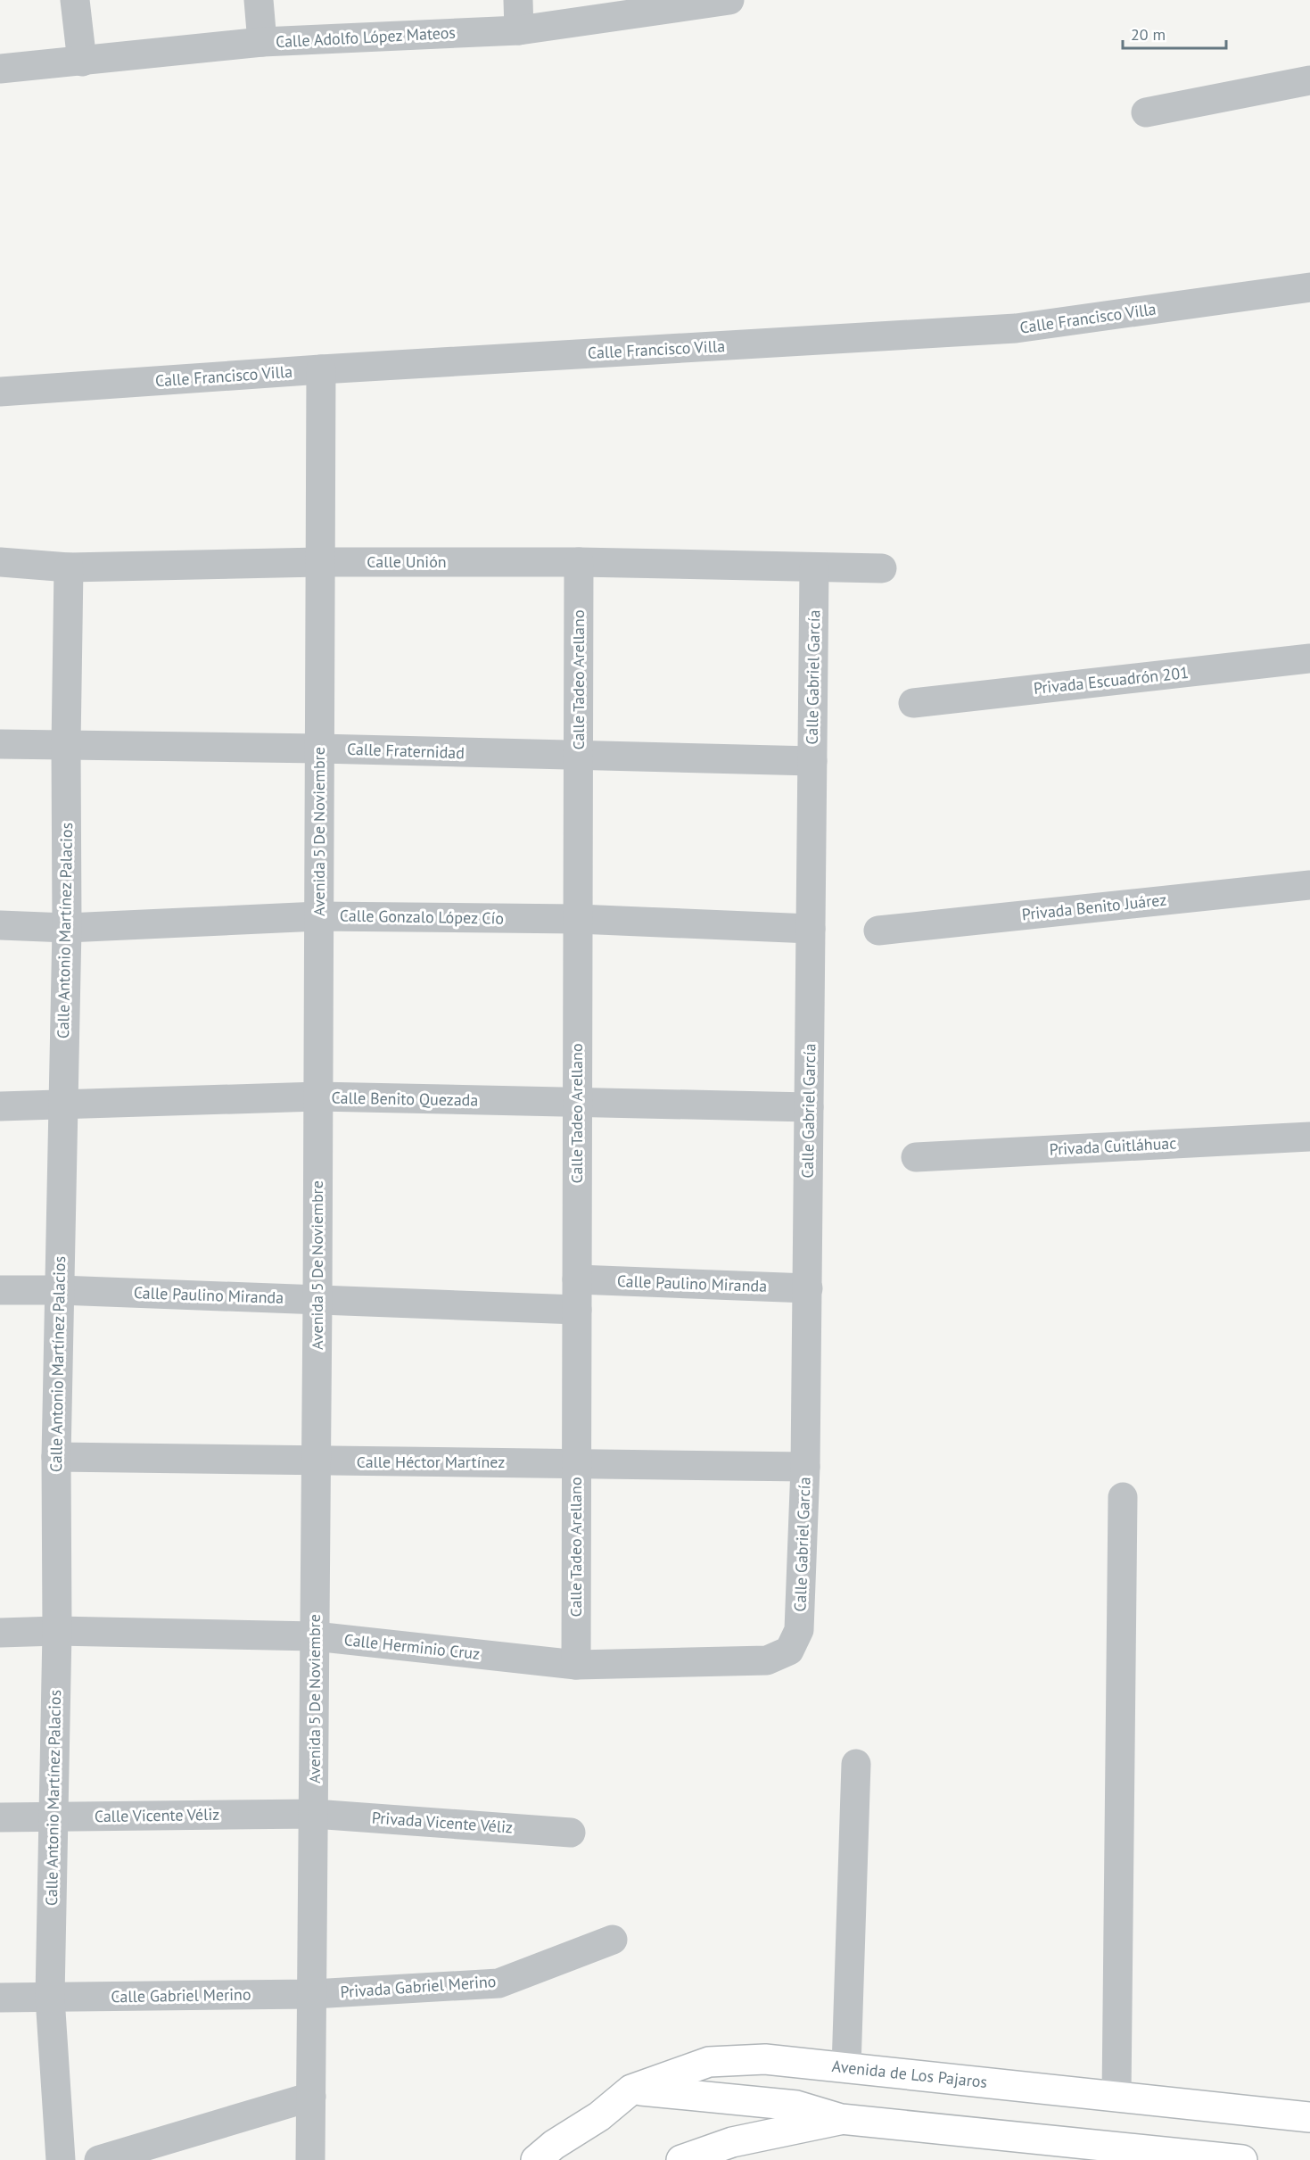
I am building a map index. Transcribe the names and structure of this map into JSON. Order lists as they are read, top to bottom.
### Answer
{
  "streets": {
    "main road": ["Avenida de Los Pajaros"],
    "street": [
      "Calle Adolfo López Mateos",
      "Calle Francisco Villa",
      "Calle Unión",
      "Calle Gabriel García",
      "Calle Tadeo Arellano",
      "Privada Escuadrón 201",
      "Calle Fraternidad",
      "Avenida 5 De Noviembre",
      "Privada Benito Juárez",
      "Calle Gonzalo López Cío",
      "Calle Antonio Martínez Palacios",
      "Calle Benito Quezada",
      "Privada Cuitláhuac",
      "Calle Paulino Miranda",
      "Calle Héctor Martínez",
      "Calle Herminio Cruz",
      "Calle Vicente Véliz",
      "Privada Vicente Véliz",
      "Privada Gabriel Merino",
      "Calle Gabriel Merino"
    ]
  },
  "crossings": [
    ["Calle Francisco Villa", "Avenida 5 De Noviembre"],
    ["Calle Unión", "Calle Gabriel García"],
    ["Calle Unión", "Calle Tadeo Arellano"],
    ["Calle Unión", "Avenida 5 De Noviembre"],
    ["Calle Unión", "Calle Antonio Martínez Palacios"],
    ["Calle Gabriel García", "Calle Fraternidad"],
    ["Calle Gabriel García", "Calle Gonzalo López Cío"],
    ["Calle Gabriel García", "Calle Benito Quezada"],
    ["Calle Gabriel García", "Calle Paulino Miranda"],
    ["Calle Gabriel García", "Calle Héctor Martínez"],
    ["Calle Gabriel García", "Calle Herminio Cruz"],
    ["Calle Tadeo Arellano", "Calle Fraternidad"],
    ["Calle Tadeo Arellano", "Calle Gonzalo López Cío"],
    ["Calle Tadeo Arellano", "Calle Benito Quezada"],
    ["Calle Tadeo Arellano", "Calle Paulino Miranda"],
    ["Calle Tadeo Arellano", "Calle Héctor Martínez"],
    ["Calle Tadeo Arellano", "Calle Herminio Cruz"],
    ["Calle Fraternidad", "Avenida 5 De Noviembre"],
    ["Calle Fraternidad", "Calle Antonio Martínez Palacios"],
    ["Avenida 5 De Noviembre", "Calle Gonzalo López Cío"],
    ["Avenida 5 De Noviembre", "Calle Benito Quezada"],
    ["Avenida 5 De Noviembre", "Calle Paulino Miranda"],
    ["Avenida 5 De Noviembre", "Calle Héctor Martínez"],
    ["Avenida 5 De Noviembre", "Calle Herminio Cruz"],
    ["Avenida 5 De Noviembre", "Calle Vicente Véliz"],
    ["Avenida 5 De Noviembre", "Privada Vicente Véliz"],
    ["Avenida 5 De Noviembre", "Privada Gabriel Merino"],
    ["Avenida 5 De Noviembre", "Calle Gabriel Merino"],
    ["Calle Gonzalo López Cío", "Calle Antonio Martínez Palacios"],
    ["Calle Antonio Martínez Palacios", "Calle Benito Quezada"],
    ["Calle Antonio Martínez Palacios", "Calle Paulino Miranda"],
    ["Calle Antonio Martínez Palacios", "Calle Héctor Martínez"],
    ["Calle Antonio Martínez Palacios", "Calle Herminio Cruz"],
    ["Calle Antonio Martínez Palacios", "Calle Vicente Véliz"],
    ["Calle Antonio Martínez Palacios", "Calle Gabriel Merino"],
    ["Calle Vicente Véliz", "Privada Vicente Véliz"],
    ["Privada Gabriel Merino", "Calle Gabriel Merino"]
  ],
  "scale_bar": "20 m"
}
